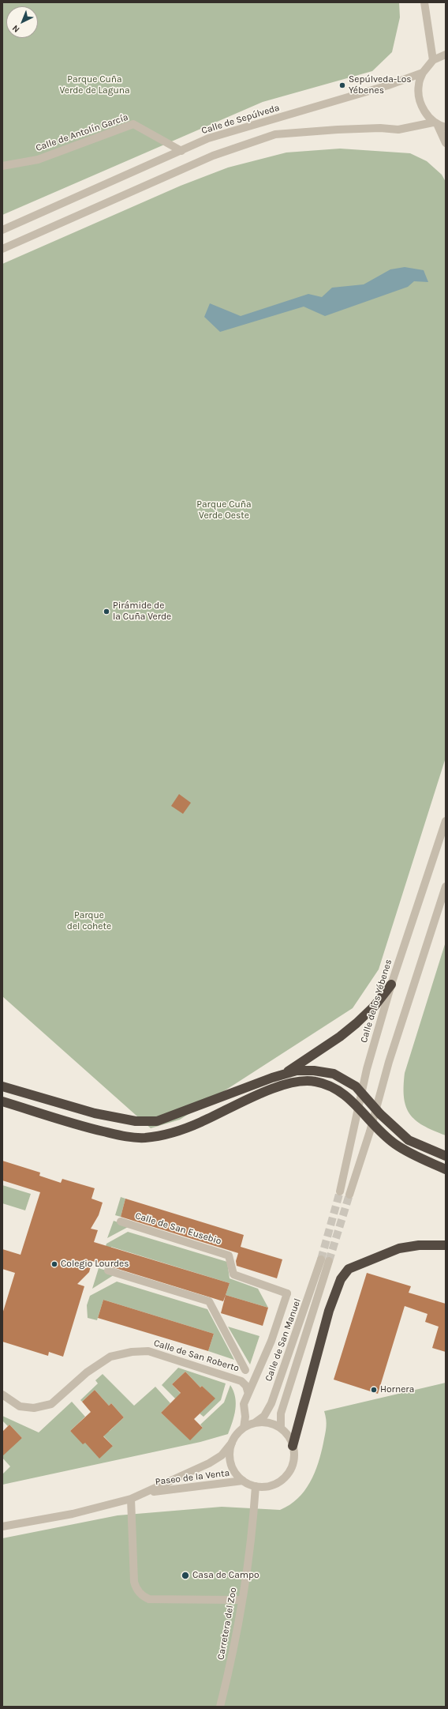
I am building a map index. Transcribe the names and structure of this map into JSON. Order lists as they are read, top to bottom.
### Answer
{
  "streets": {
    "street": [
      "Calle de Sepúlveda",
      "Calle de Antolín García",
      "Calle de los Yébenes",
      "Calle de San Eusebio",
      "Calle de San Manuel",
      "Calle de San Roberto",
      "Paseo de la Venta",
      "Carretera del Zoo"
    ]
  },
  "crossings": [
    ["Calle de Sepúlveda", "Calle de Antolín García"],
    ["Calle de San Eusebio", "Calle de San Roberto"],
    ["Calle de San Manuel", "Paseo de la Venta"],
    ["Calle de San Manuel", "Carretera del Zoo"],
    ["Paseo de la Venta", "Carretera del Zoo"]
  ],
  "parks": ["Parque Cuña Verde de Laguna", "Parque Cuña Verde Oeste", "Parque del cohete"],
  "places": [
    "Sepúlveda-Los Yébenes",
    "Pirámide de la Cuña Verde",
    "Colegio Lourdes",
    "Hornera",
    "Casa de Campo"
  ],
  "north": "bottom left"
}
